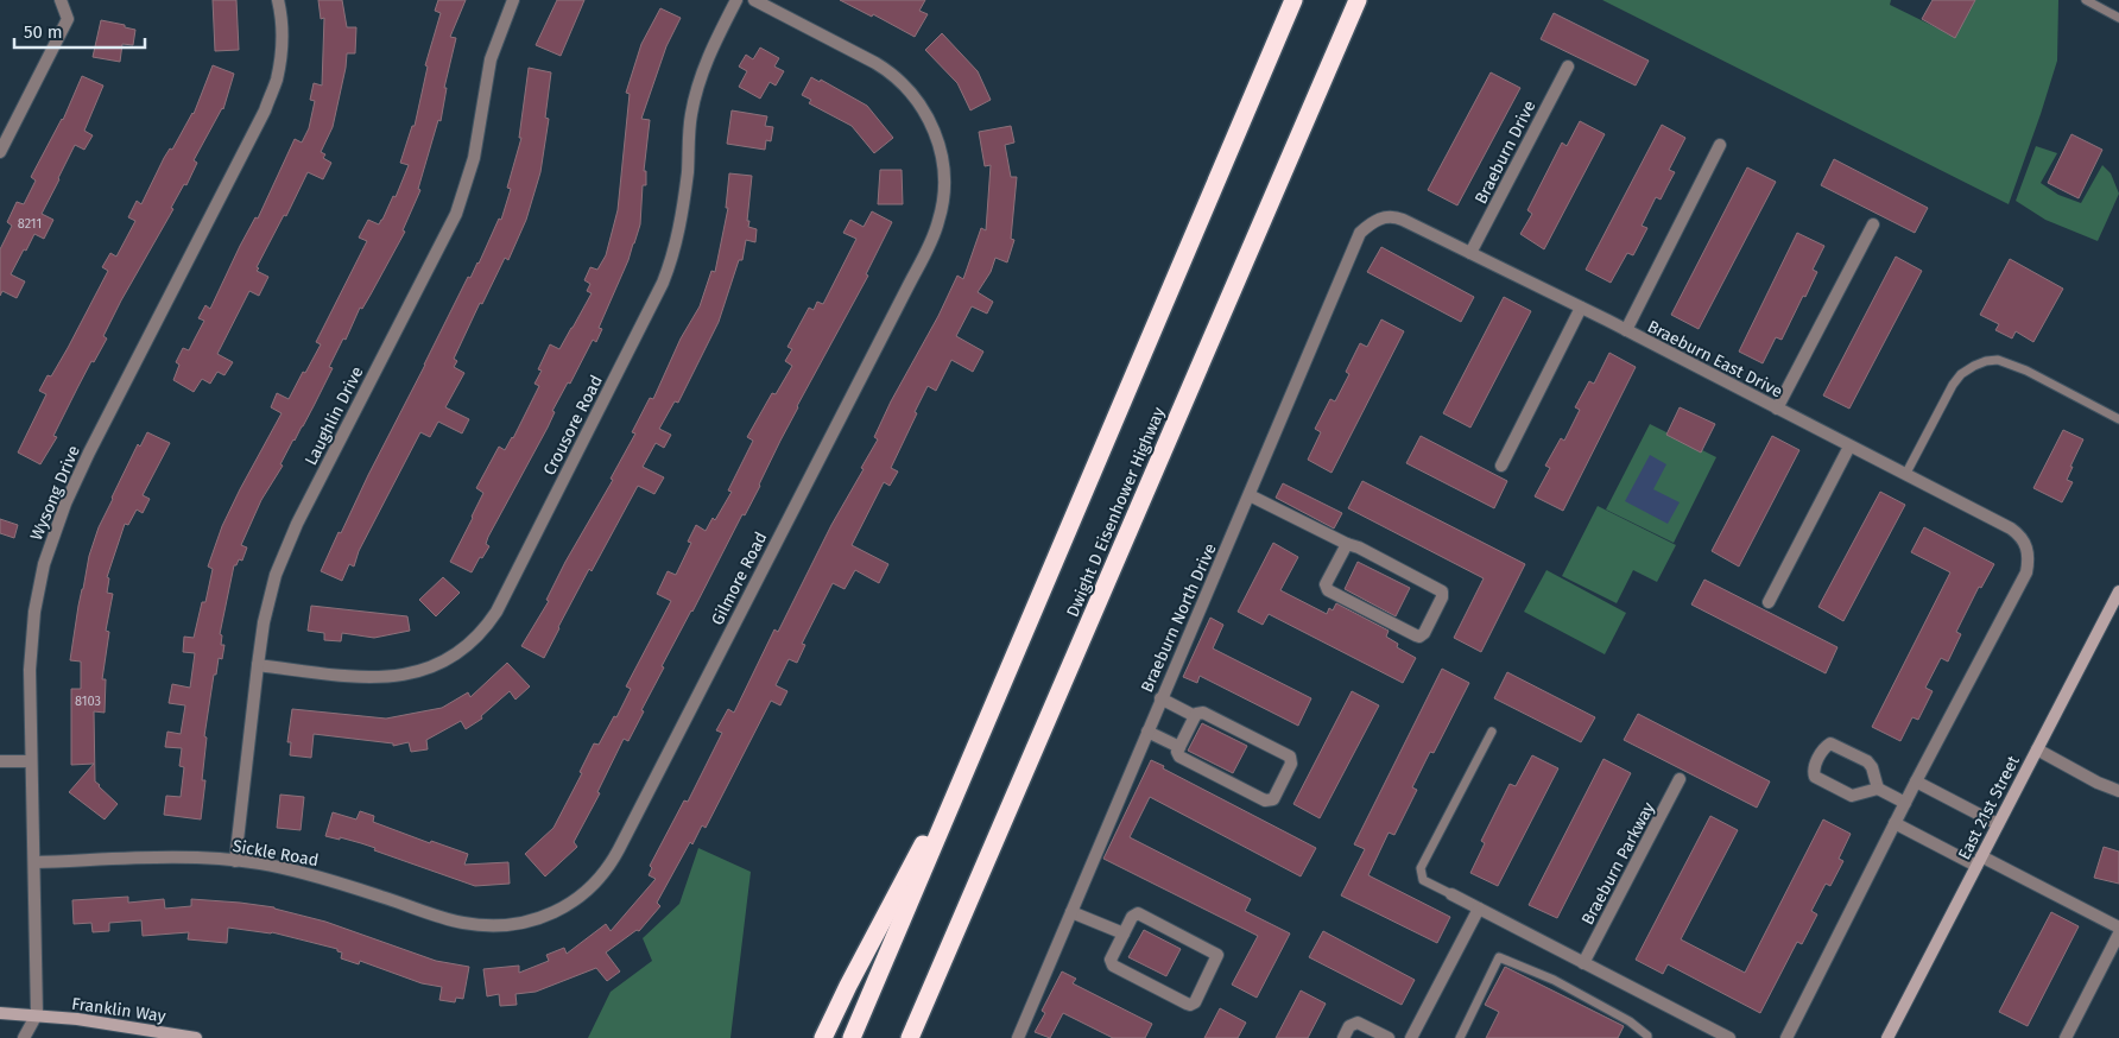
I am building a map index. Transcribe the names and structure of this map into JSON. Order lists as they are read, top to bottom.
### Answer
{
  "streets": {
    "highway": ["Dwight D Eisenhower Highway"],
    "main road": ["East 21st Street", "Franklin Way"],
    "street": [
      "Braeburn Drive",
      "Braeburn East Drive",
      "Laughlin Drive",
      "Crousore Road",
      "Wysong Drive",
      "Gilmore Road",
      "Braeburn North Drive",
      "Sickle Road",
      "Braeburn Parkway"
    ]
  },
  "crossings": [
    ["Braeburn Drive", "Braeburn East Drive"],
    ["Braeburn East Drive", "Braeburn North Drive"],
    ["Laughlin Drive", "Crousore Road"],
    ["Laughlin Drive", "Sickle Road"],
    ["Wysong Drive", "Sickle Road"],
    ["Wysong Drive", "Franklin Way"],
    ["Gilmore Road", "Sickle Road"]
  ],
  "house_numbers": ["8211", "8103"],
  "scale_bar": "50 m"
}
